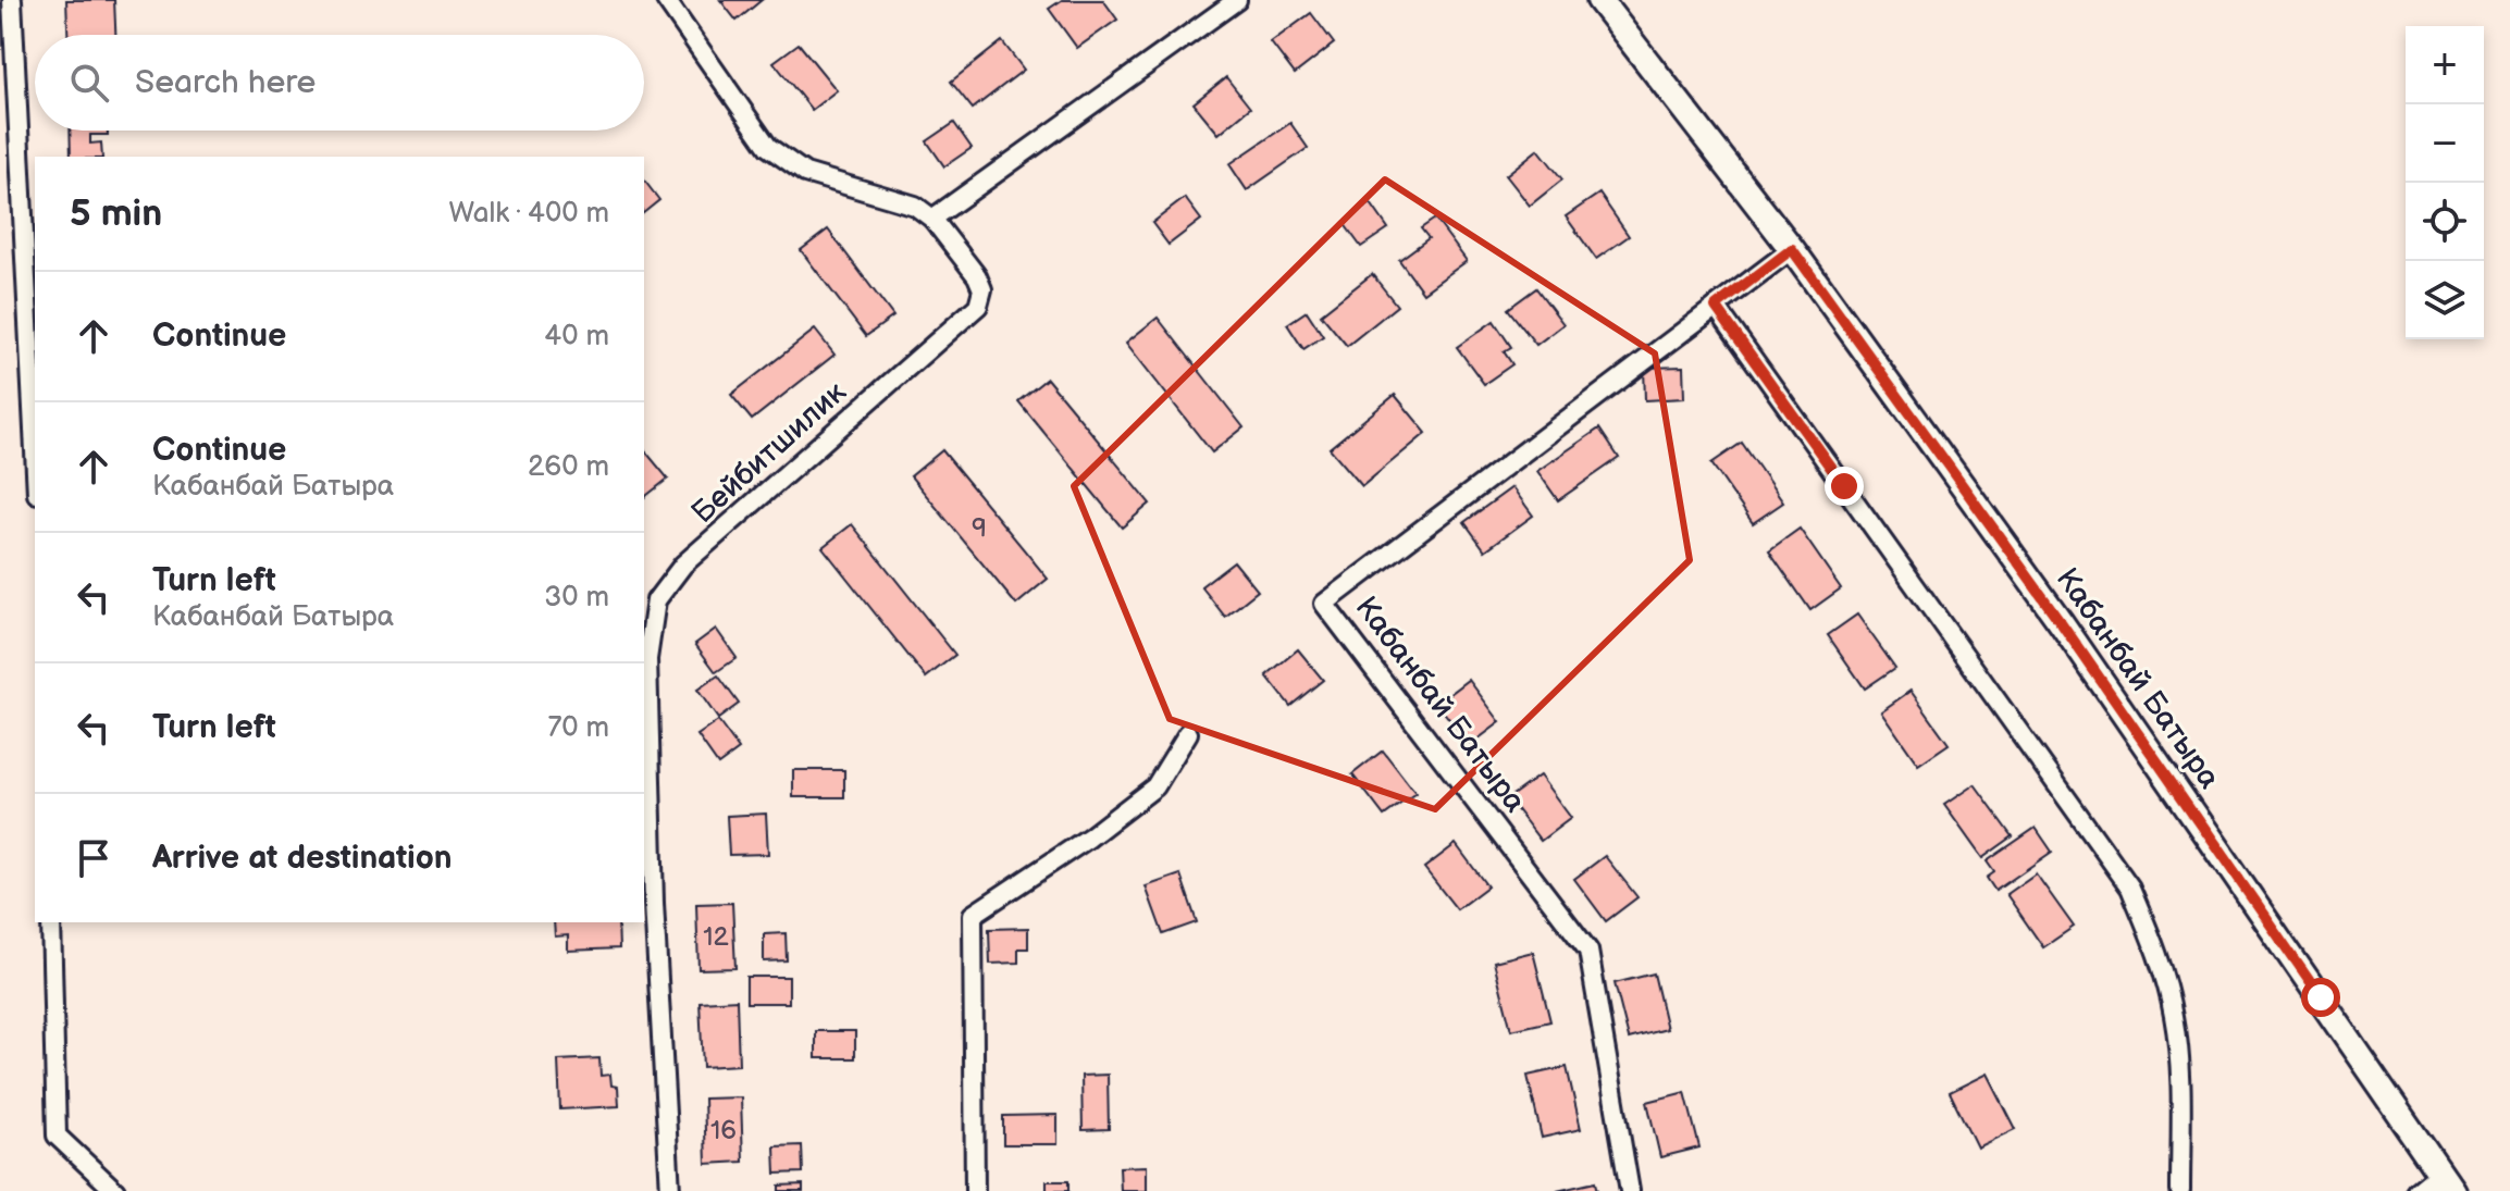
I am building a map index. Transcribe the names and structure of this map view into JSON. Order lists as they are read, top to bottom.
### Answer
{
  "streets": {
    "main road": ["Кабанбай Батыра"],
    "street": ["Бейбитшилик"]
  },
  "house_numbers": ["9", "12", "16"],
  "page": {
    "map_buttons": ["+", "−"],
    "search": "Search here",
    "heading": ["5 min", "Walk · 400 m"],
    "list": [
      ["Continue", "40 m"],
      ["Continue", "Кабанбай Батыра", "260 m"],
      ["Turn left", "Кабанбай Батыра", "30 m"],
      ["Turn left", "70 m"],
      "Arrive at destination"
    ]
  }
}
